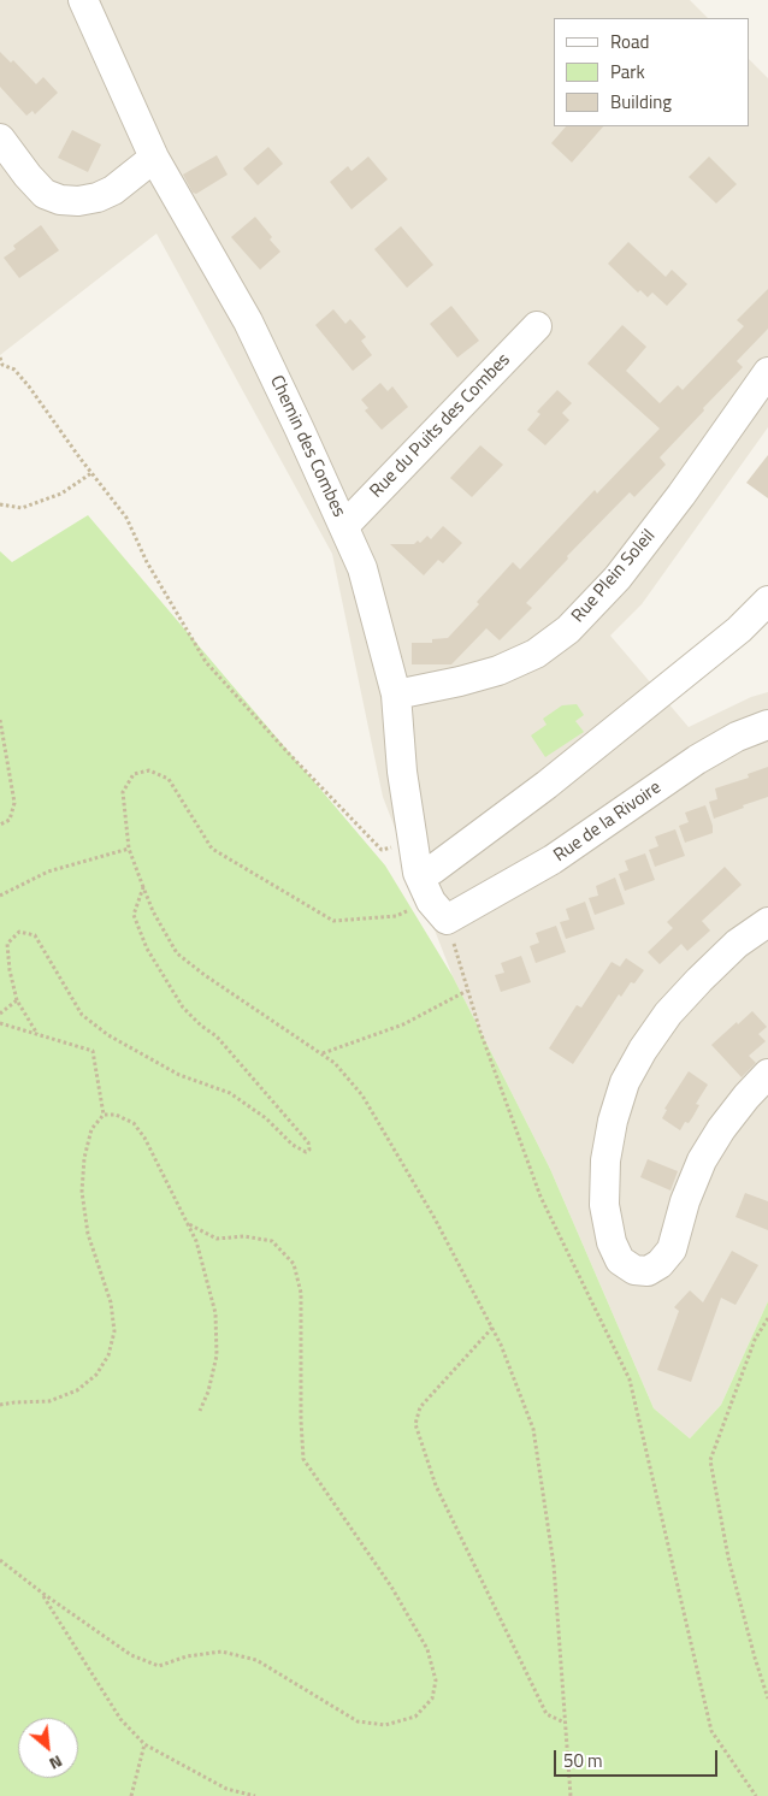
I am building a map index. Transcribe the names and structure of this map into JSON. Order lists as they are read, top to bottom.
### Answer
{
  "streets": {
    "street": [
      "Rue du Puits des Combes",
      "Chemin des Combes",
      "Rue Plein Soleil",
      "Rue de la Rivoire"
    ]
  },
  "crossings": [
    ["Rue du Puits des Combes", "Chemin des Combes"],
    ["Chemin des Combes", "Rue Plein Soleil"],
    ["Chemin des Combes", "Rue de la Rivoire"]
  ],
  "legend": ["Road", "Park", "Building"],
  "scale_bar": "50 m",
  "north": "bottom right"
}
